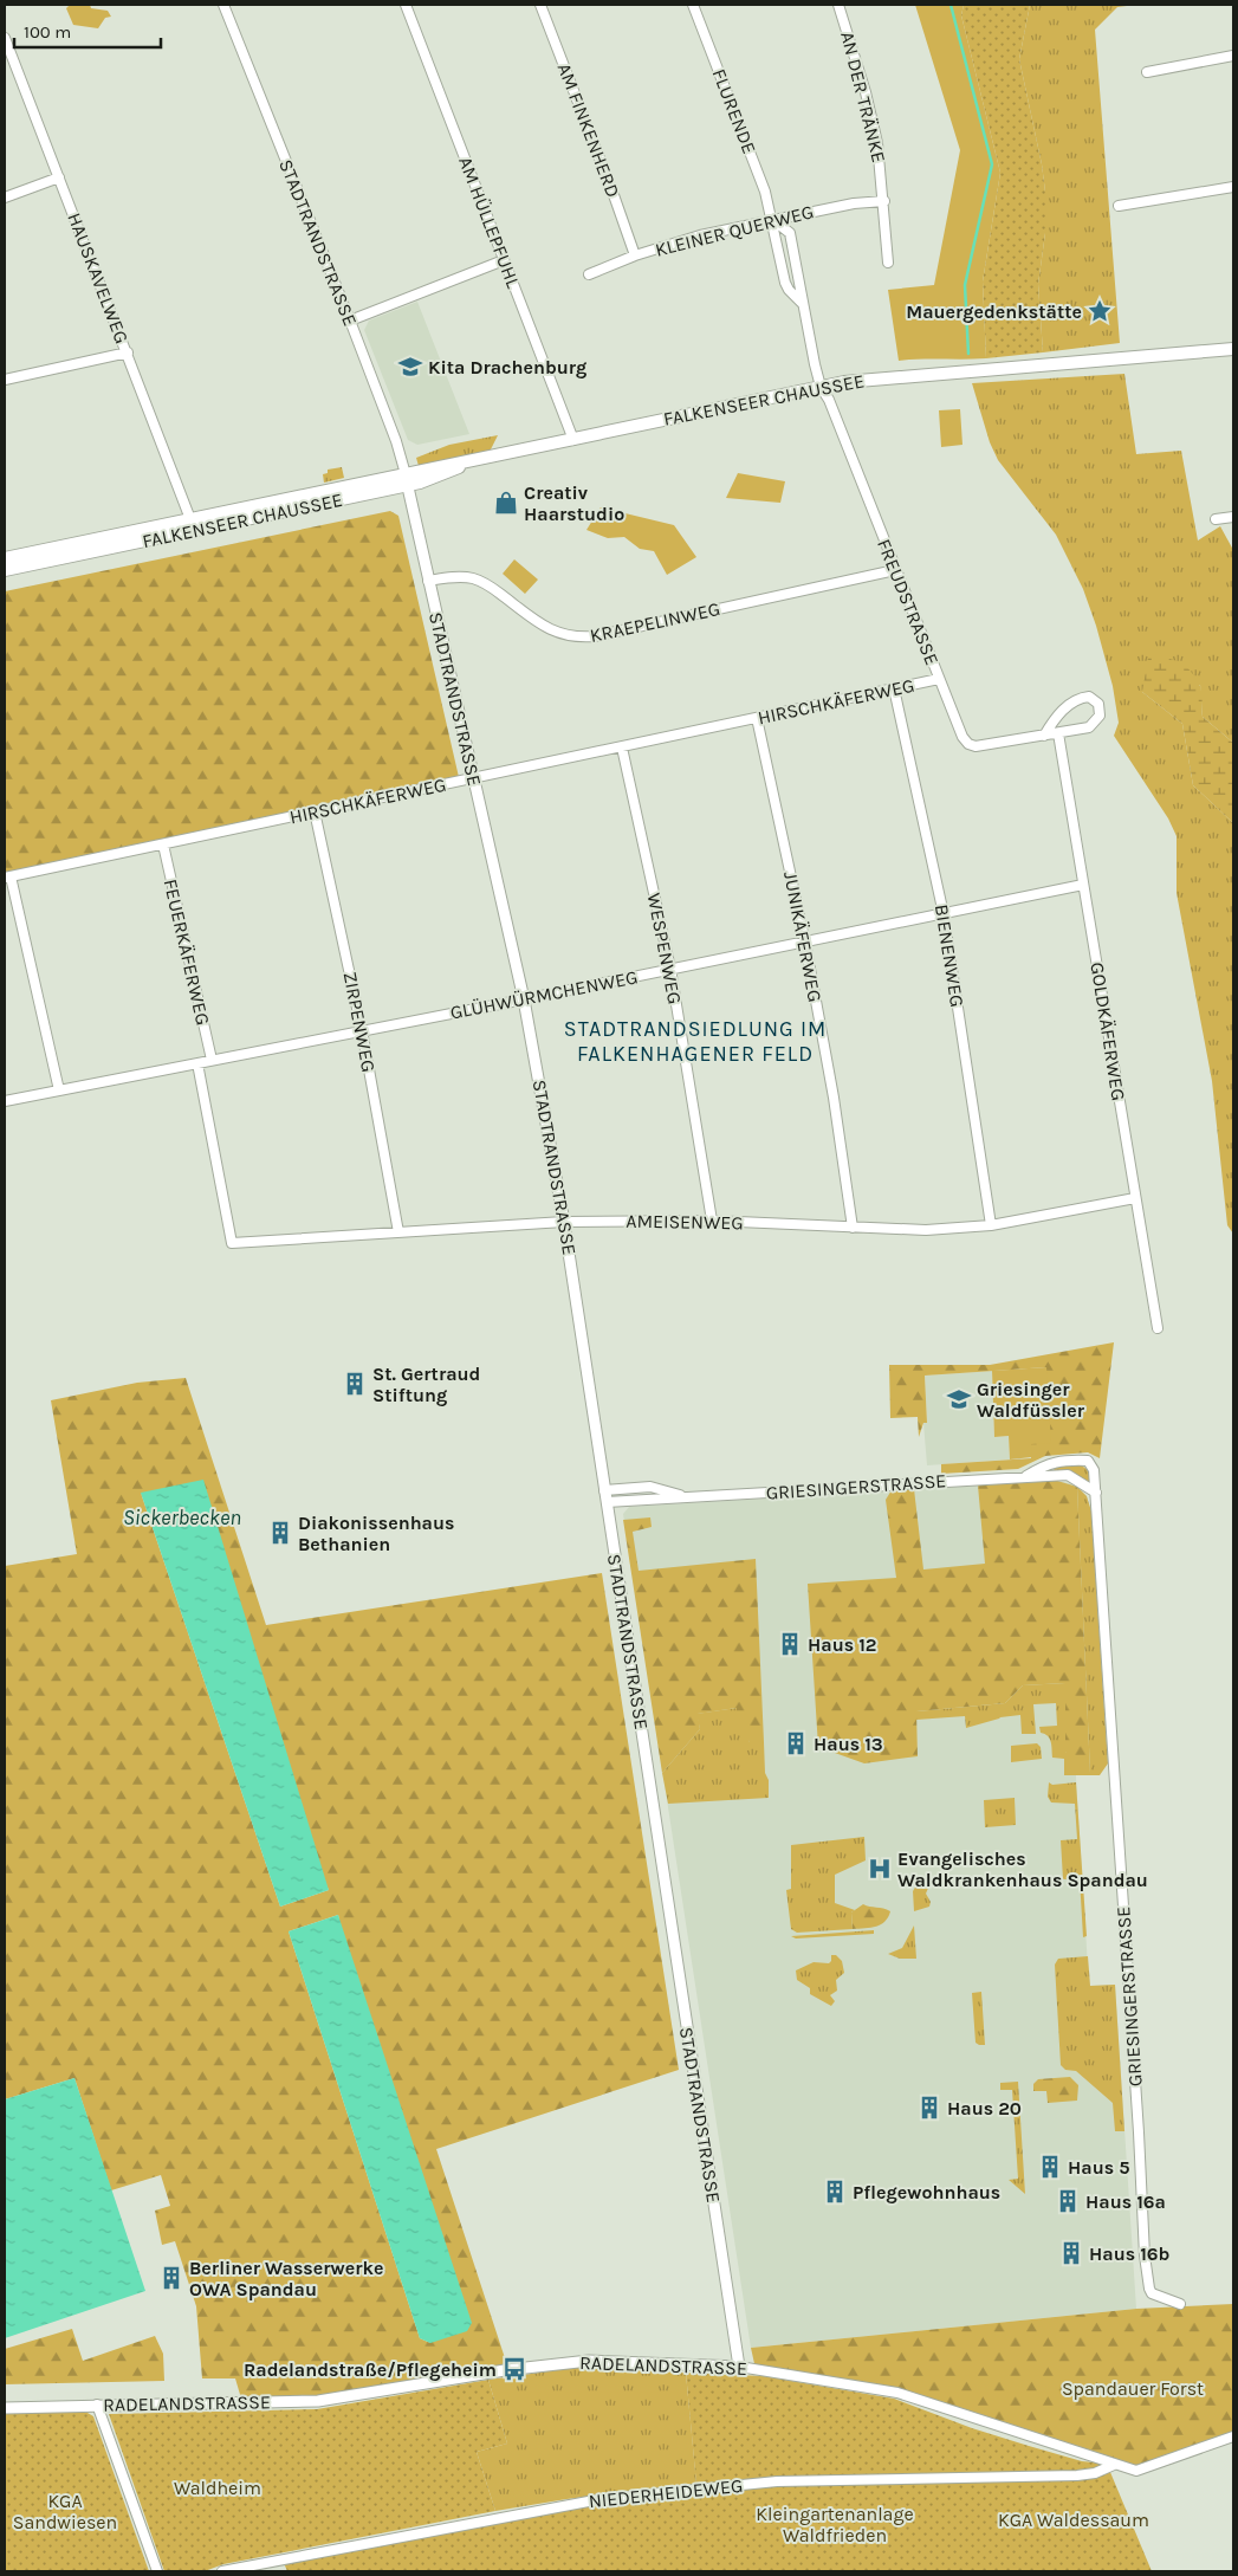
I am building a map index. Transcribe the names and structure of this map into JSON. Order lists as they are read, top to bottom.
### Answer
{
  "streets": {
    "main road": ["FALKENSEER CHAUSSEE"],
    "street": [
      "AN DER TRÄNKE",
      "FLURENDE",
      "AM FINKENHERD",
      "AM HÜLLEPFUHL",
      "KLEINER QUERWEG",
      "STADTRANDSTRASSE",
      "HAUSKAVELWEG",
      "FREUDSTRASSE",
      "KRAEPELINWEG",
      "HIRSCHKÄFERWEG",
      "JUNIKÄFERWEG",
      "WESPENWEG",
      "FEUERKÄFERWEG",
      "BIENENWEG",
      "GLÜHWÜRMCHENWEG",
      "ZIRPENWEG",
      "GOLDKÄFERWEG",
      "AMEISENWEG",
      "GRIESINGERSTRASSE",
      "RADELANDSTRASSE",
      "NIEDERHEIDEWEG"
    ]
  },
  "crossings": [
    ["AN DER TRÄNKE", "KLEINER QUERWEG"],
    ["FLURENDE", "KLEINER QUERWEG"],
    ["FLURENDE", "FALKENSEER CHAUSSEE"],
    ["FLURENDE", "FREUDSTRASSE"],
    ["AM FINKENHERD", "KLEINER QUERWEG"],
    ["AM HÜLLEPFUHL", "FALKENSEER CHAUSSEE"],
    ["STADTRANDSTRASSE", "FALKENSEER CHAUSSEE"],
    ["STADTRANDSTRASSE", "KRAEPELINWEG"],
    ["STADTRANDSTRASSE", "HIRSCHKÄFERWEG"],
    ["STADTRANDSTRASSE", "GLÜHWÜRMCHENWEG"],
    ["STADTRANDSTRASSE", "AMEISENWEG"],
    ["STADTRANDSTRASSE", "GRIESINGERSTRASSE"],
    ["STADTRANDSTRASSE", "RADELANDSTRASSE"],
    ["HAUSKAVELWEG", "FALKENSEER CHAUSSEE"],
    ["FALKENSEER CHAUSSEE", "FREUDSTRASSE"],
    ["FREUDSTRASSE", "KRAEPELINWEG"],
    ["FREUDSTRASSE", "HIRSCHKÄFERWEG"],
    ["FREUDSTRASSE", "GOLDKÄFERWEG"],
    ["HIRSCHKÄFERWEG", "JUNIKÄFERWEG"],
    ["HIRSCHKÄFERWEG", "WESPENWEG"],
    ["HIRSCHKÄFERWEG", "FEUERKÄFERWEG"],
    ["HIRSCHKÄFERWEG", "BIENENWEG"],
    ["HIRSCHKÄFERWEG", "ZIRPENWEG"],
    ["JUNIKÄFERWEG", "GLÜHWÜRMCHENWEG"],
    ["JUNIKÄFERWEG", "AMEISENWEG"],
    ["WESPENWEG", "GLÜHWÜRMCHENWEG"],
    ["WESPENWEG", "AMEISENWEG"],
    ["FEUERKÄFERWEG", "GLÜHWÜRMCHENWEG"],
    ["BIENENWEG", "GLÜHWÜRMCHENWEG"],
    ["BIENENWEG", "AMEISENWEG"],
    ["GLÜHWÜRMCHENWEG", "ZIRPENWEG"],
    ["GLÜHWÜRMCHENWEG", "GOLDKÄFERWEG"],
    ["GLÜHWÜRMCHENWEG", "AMEISENWEG"],
    ["ZIRPENWEG", "AMEISENWEG"],
    ["GOLDKÄFERWEG", "AMEISENWEG"],
    ["RADELANDSTRASSE", "NIEDERHEIDEWEG"]
  ],
  "districts": ["STADTRANDSIEDLUNG IM FALKENHAGENER FELD"],
  "water": ["Sickerbecken"],
  "parks": [
    "Spandauer Forst",
    "Waldheim",
    "KGA Sandwiesen",
    "Kleingartenanlage Waldfrieden",
    "KGA Waldessaum"
  ],
  "places": {
    "place": ["Mauergedenkstätte"],
    "school or university": ["Kita Drachenburg", "Griesinger Waldfüssler"],
    "shop": ["Creativ Haarstudio"],
    "building": [
      "St. Gertraud Stiftung",
      "Diakonissenhaus Bethanien",
      "Haus 12",
      "Haus 13",
      "Haus 20",
      "Haus 5",
      "Pflegewohnhaus",
      "Haus 16a",
      "Haus 16b",
      "Berliner Wasserwerke OWA Spandau"
    ],
    "hospital": ["Evangelisches Waldkrankenhaus Spandau"],
    "bus stop": ["Radelandstraße/Pflegeheim"]
  },
  "scale_bar": "100 m"
}
